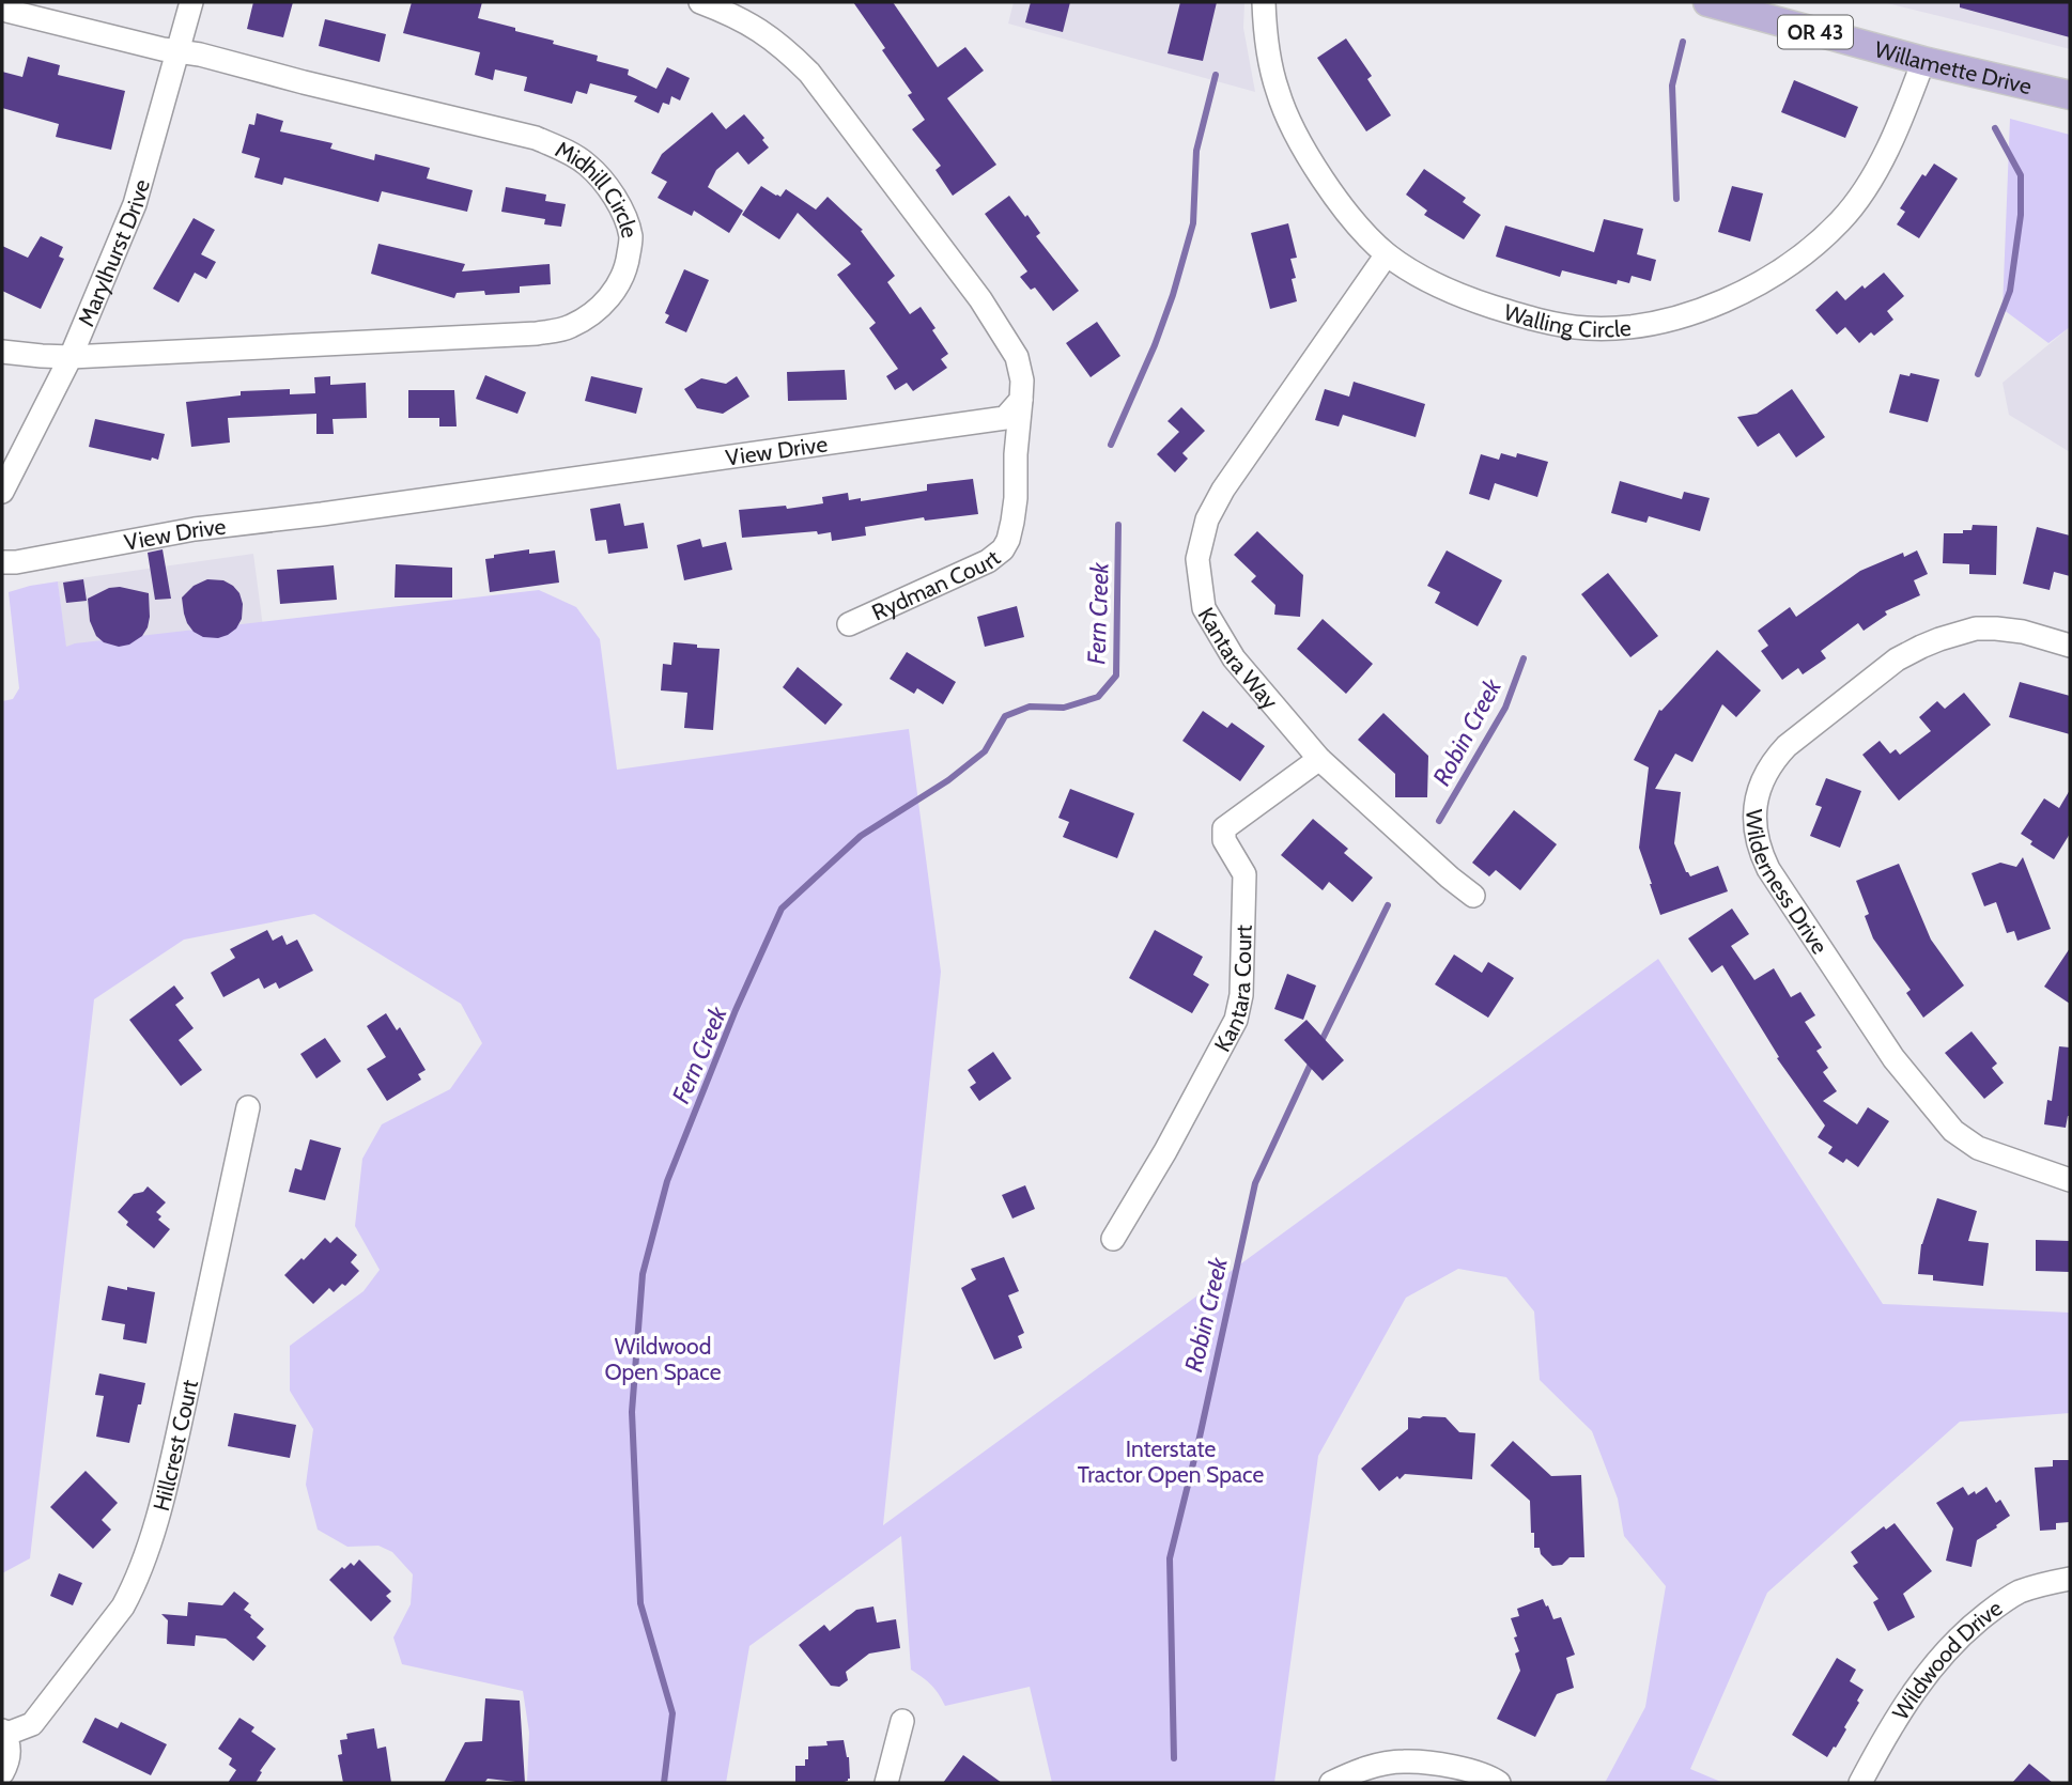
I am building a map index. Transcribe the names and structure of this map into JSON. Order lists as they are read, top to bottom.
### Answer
{
  "streets": {
    "main road": ["OR 43", "Willamette Drive"],
    "street": [
      "Midhill Circle",
      "Marylhurst Drive",
      "Walling Circle",
      "View Drive",
      "Rydman Court",
      "Kantara Way",
      "Wilderness Drive",
      "Kantara Court",
      "Hillcrest Court",
      "Wildwood Drive"
    ]
  },
  "crossings": [
    ["Willamette Drive", "Walling Circle"],
    ["Midhill Circle", "Marylhurst Drive"],
    ["Walling Circle", "Kantara Way"],
    ["View Drive", "Rydman Court"],
    ["Kantara Way", "Kantara Court"]
  ],
  "water": ["Fern Creek", "Robin Creek"],
  "parks": ["Wildwood Open Space", "Interstate Tractor Open Space"]
}
